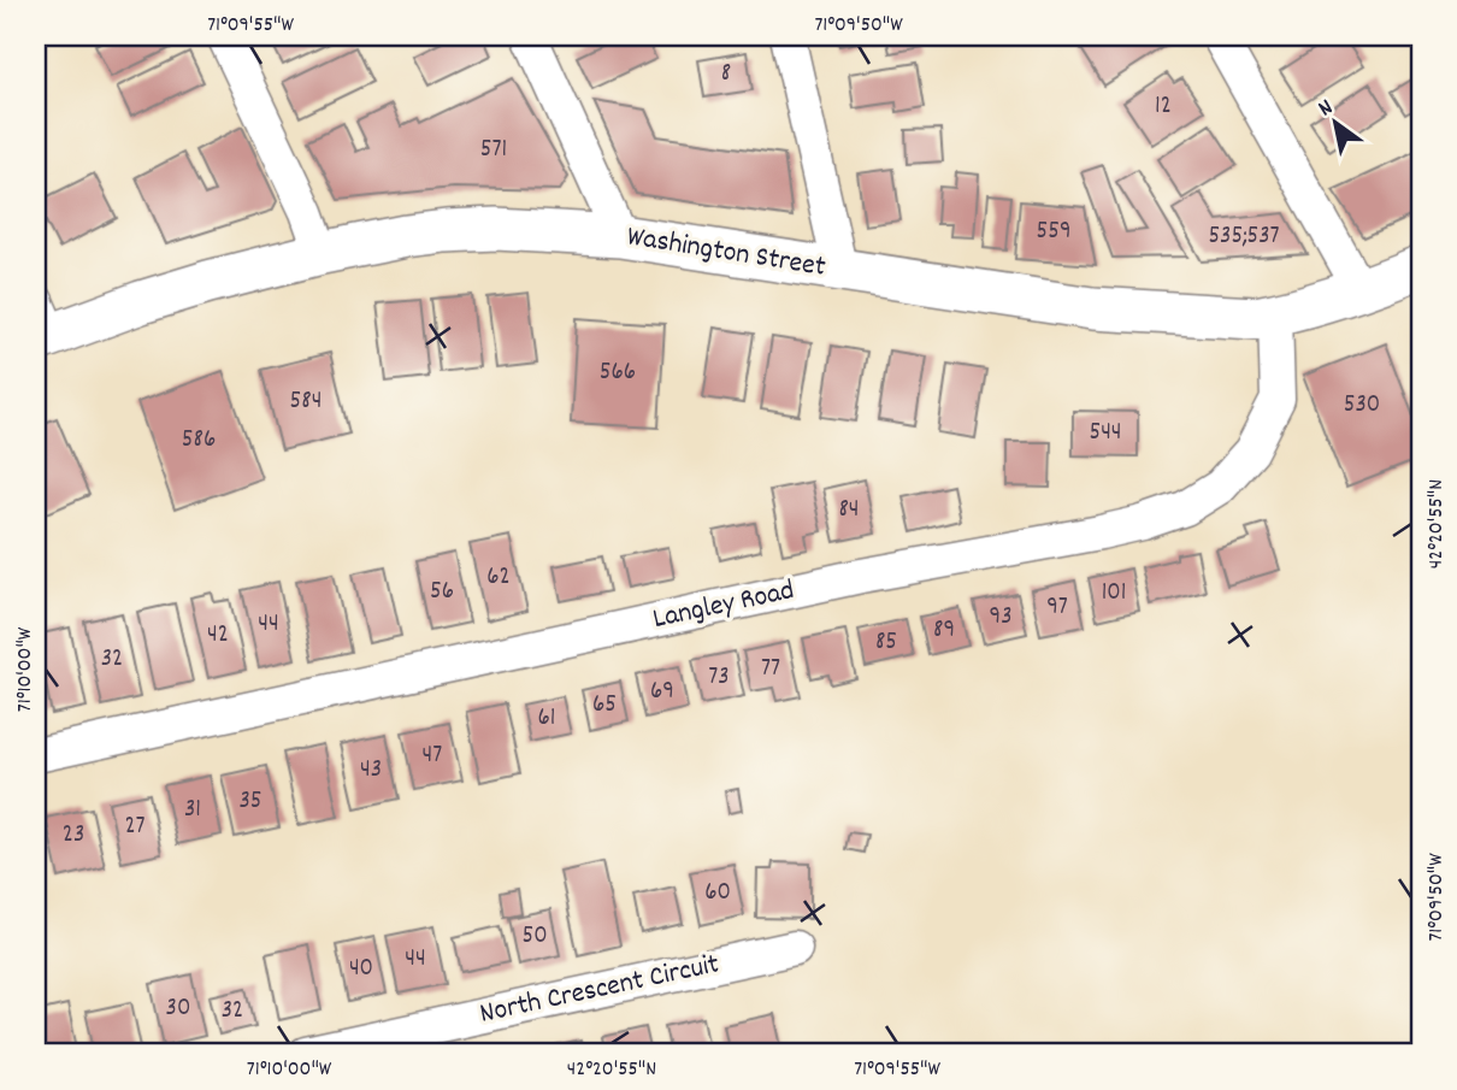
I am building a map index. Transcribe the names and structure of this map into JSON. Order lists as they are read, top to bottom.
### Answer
{
  "streets": {
    "main road": ["Washington Street"],
    "street": ["Langley Road", "North Crescent Circuit"]
  },
  "crossings": [
    ["Washington Street", "Langley Road"]
  ],
  "house_numbers": [
    "8",
    "12",
    "571",
    "559",
    "535;537",
    "566",
    "584",
    "530",
    "544",
    "586",
    "84",
    "62",
    "56",
    "101",
    "97",
    "93",
    "44",
    "89",
    "42",
    "85",
    "32",
    "77",
    "73",
    "69",
    "65",
    "61",
    "47",
    "43",
    "35",
    "31",
    "27",
    "23",
    "60",
    "50",
    "44",
    "40",
    "30",
    "32"
  ],
  "north": "top left",
  "coordinates": [
    "71°09'55\"W",
    "71°09'50\"W",
    "42°20'55\"N",
    "71°10'00\"W"
  ]
}
